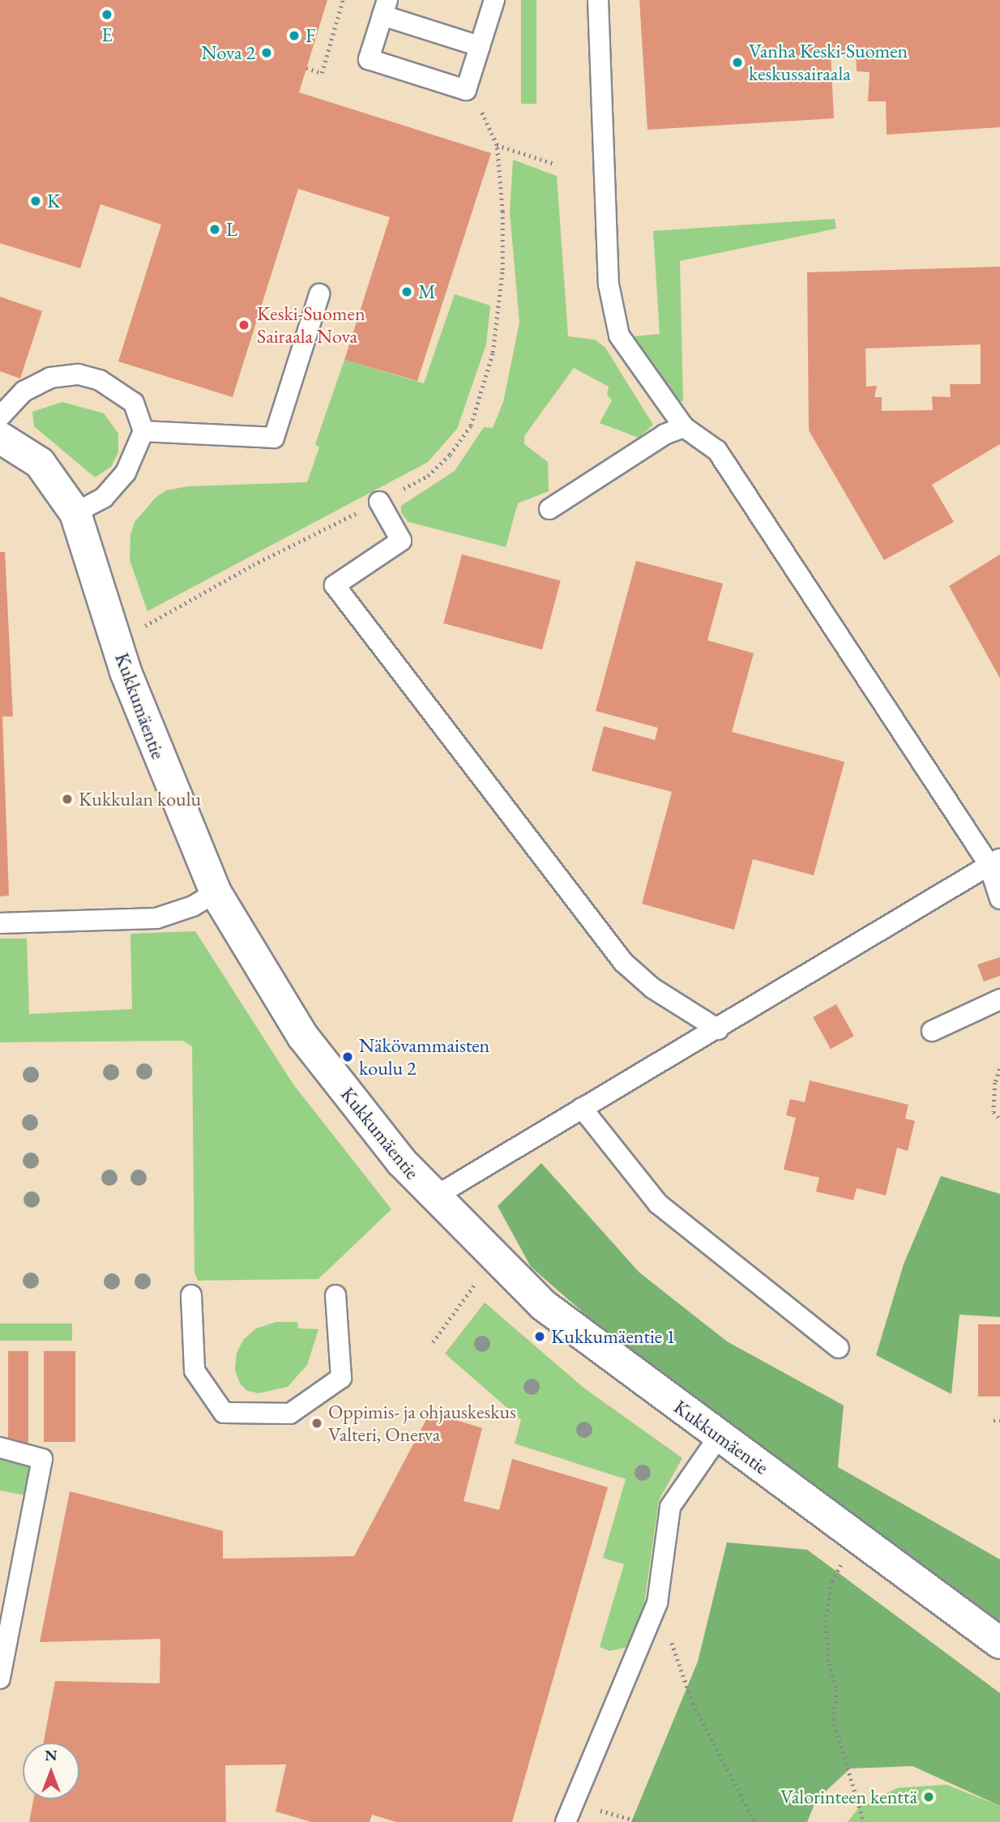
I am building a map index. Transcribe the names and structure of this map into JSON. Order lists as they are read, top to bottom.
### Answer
{
  "streets": {
    "street": ["Kukkumäentie"]
  },
  "places": [
    "E",
    "F",
    "Nova 2",
    "Vanha Keski-Suomen keskussairaala",
    "K",
    "L",
    "M",
    "Keski-Suomen Sairaala Nova",
    "Kukkulan koulu",
    "Näkövammaisten koulu 2",
    "Kukkumäentie 1",
    "Oppimis- ja ohjauskeskus Valteri, Onerva",
    "Valorinteen kenttä"
  ],
  "north": "top"
}
